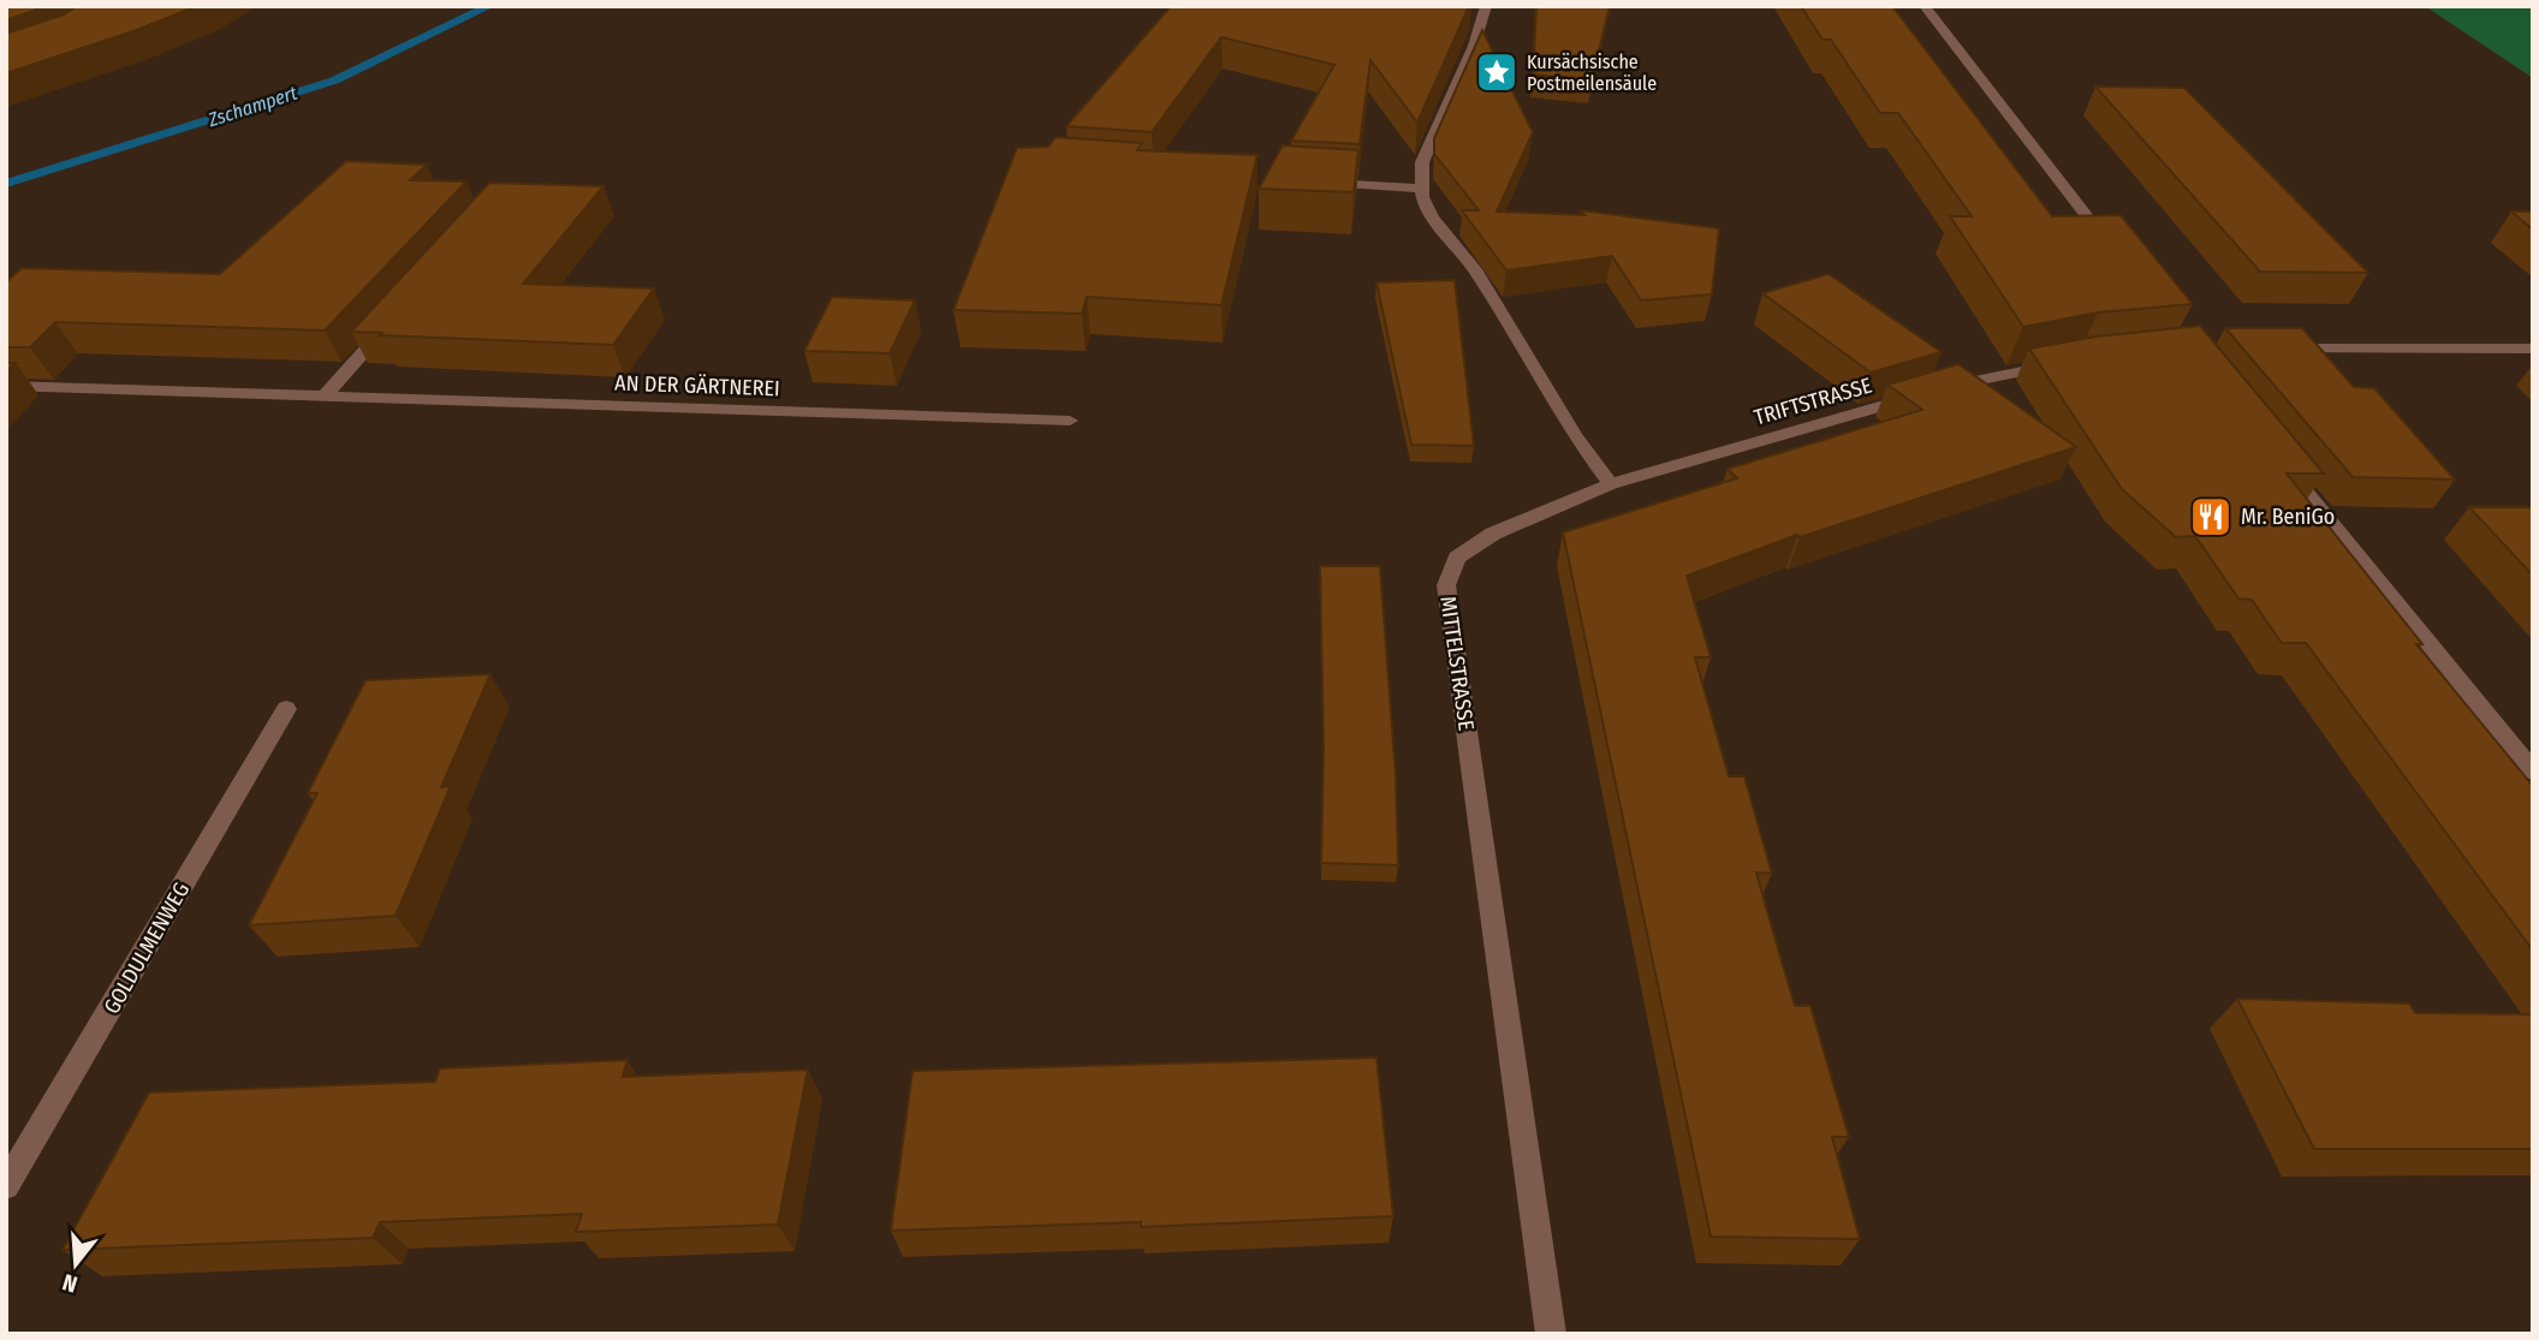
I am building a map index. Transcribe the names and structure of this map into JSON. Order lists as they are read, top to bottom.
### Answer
{
  "streets": {
    "street": [
      "AN DER GÄRTNEREI",
      "TRIFTSTRASSE",
      "MITTELSTRASSE",
      "GOLDULMENWEG"
    ]
  },
  "crossings": [
    ["TRIFTSTRASSE", "MITTELSTRASSE"]
  ],
  "water": ["Zschampert"],
  "places": {
    "place": ["Kursächsische Postmeilensäule"],
    "restaurant": ["Mr. BeniGo"]
  },
  "north": "bottom"
}
